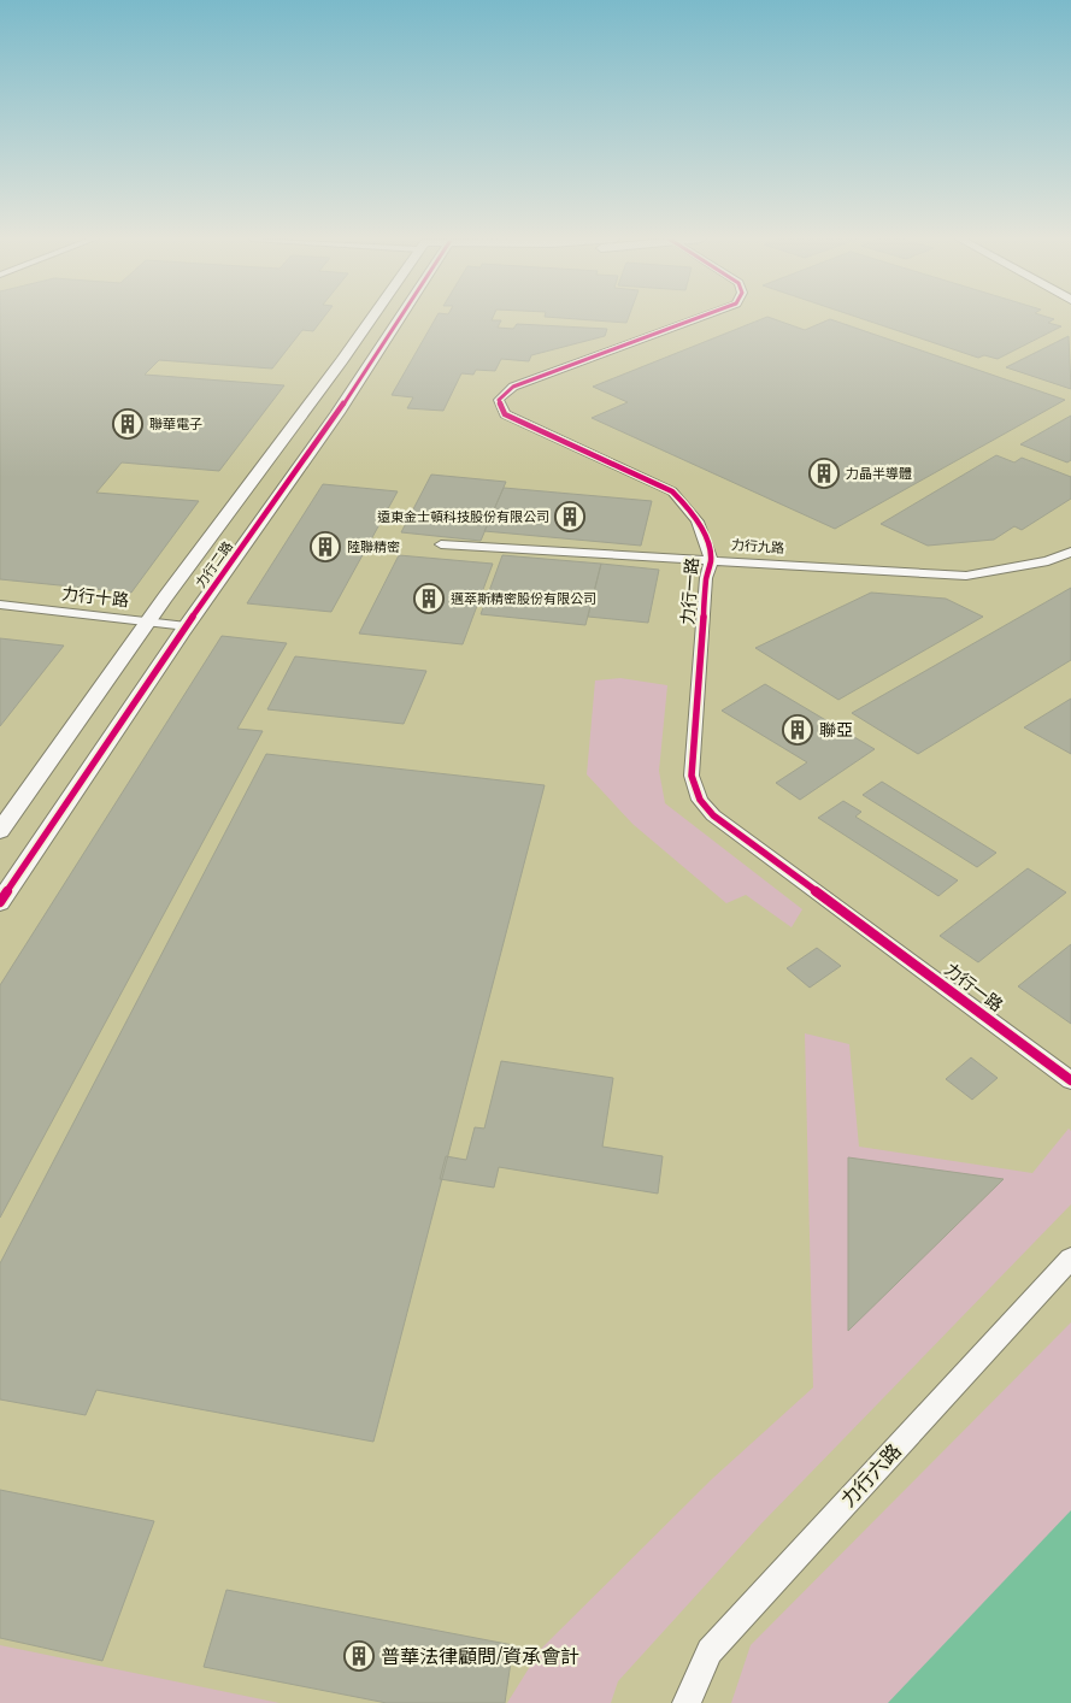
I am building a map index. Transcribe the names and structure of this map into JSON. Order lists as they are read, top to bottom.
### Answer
{
  "streets": {
    "street": [
      "力行九路",
      "力行二路",
      "力行一路",
      "力行十路",
      "力行六路"
    ]
  },
  "crossings": [
    ["力行九路", "力行一路"],
    ["力行二路", "力行十路"]
  ],
  "places": {
    "building": [
      "聯華電子",
      "力晶半導體",
      "遠東金士頓科技股份有限公司",
      "陸聯精密",
      "邁萃斯精密股份有限公司",
      "聯亞",
      "普華法律顧問/資承會計"
    ]
  }
}
